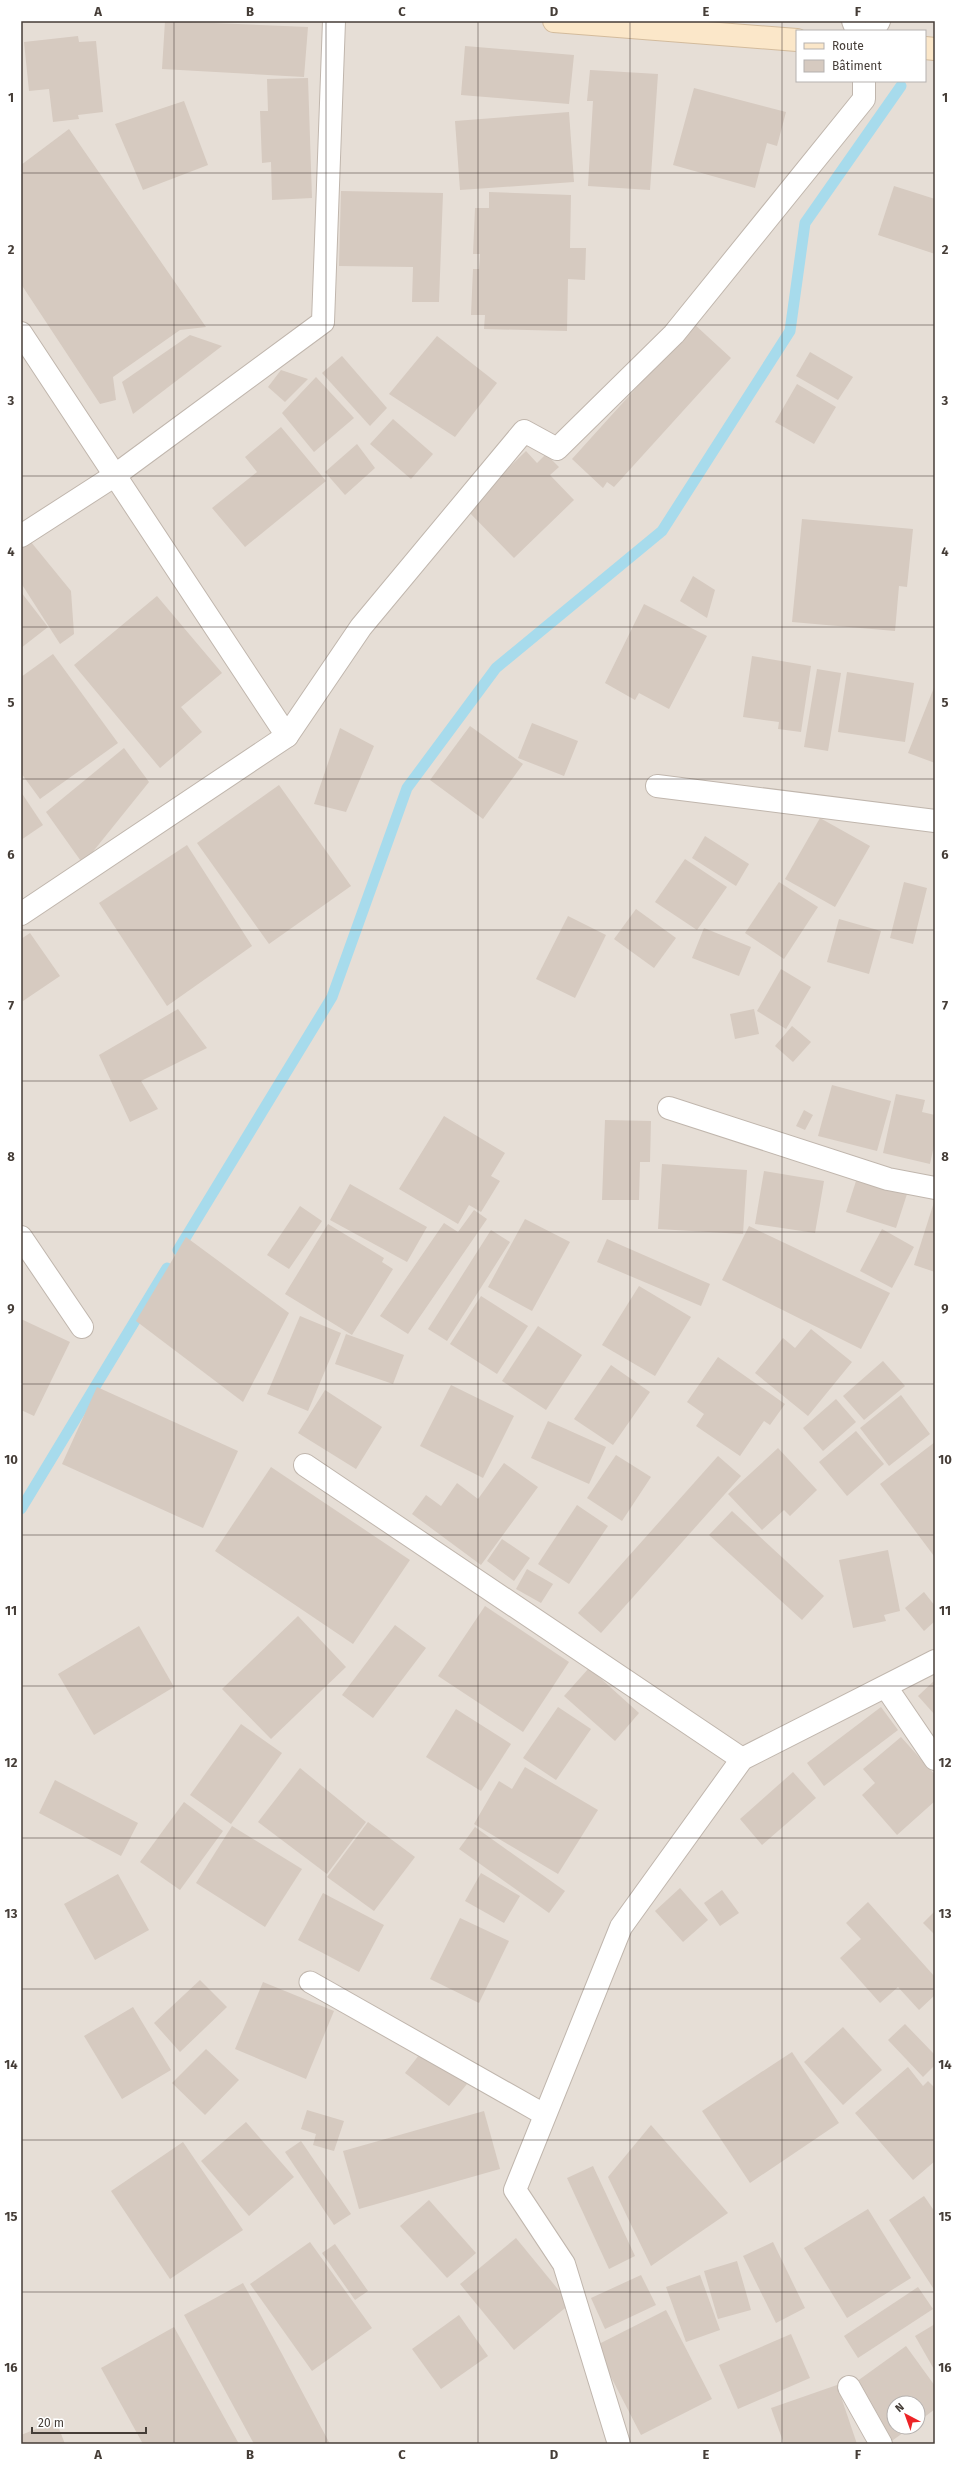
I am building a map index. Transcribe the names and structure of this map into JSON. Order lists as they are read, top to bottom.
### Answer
{
  "legend": ["Route", "Bâtiment"],
  "scale_bar": "20 m",
  "north": "top left",
  "grid": {
    "columns": [
      "A",
      "B",
      "C",
      "D",
      "E",
      "F"
    ],
    "rows": [
      "1",
      "2",
      "3",
      "4",
      "5",
      "6",
      "7",
      "8",
      "9",
      "10",
      "11",
      "12",
      "13",
      "14",
      "15",
      "16"
    ]
  }
}
